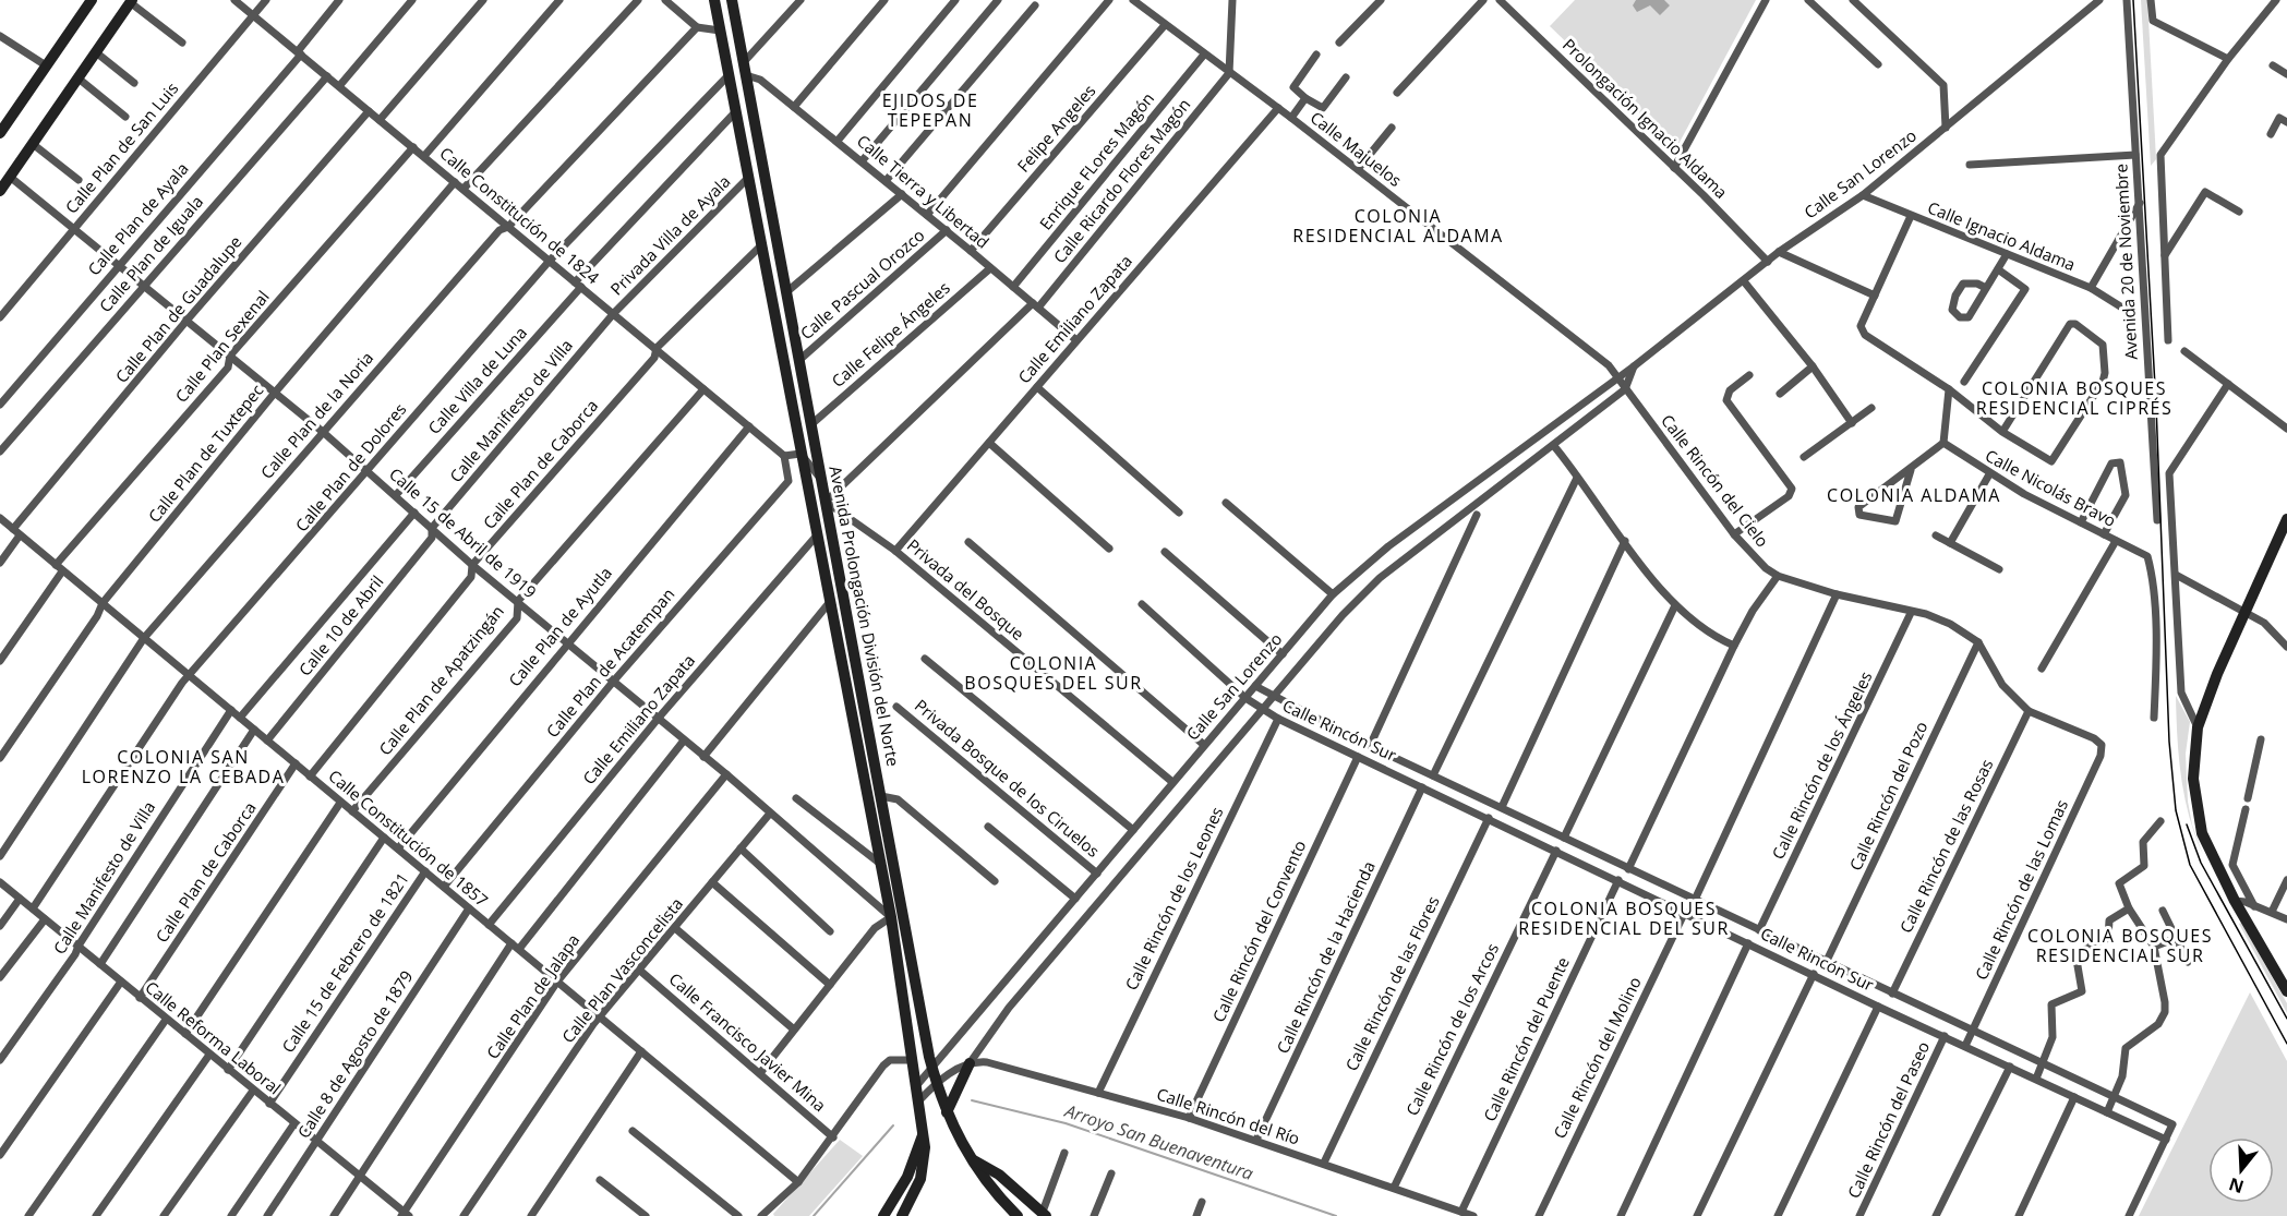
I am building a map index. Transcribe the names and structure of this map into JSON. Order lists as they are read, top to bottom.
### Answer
{
  "streets": {
    "main road": ["Avenida Prolongación División del Norte"],
    "street": [
      "Prolongación Ignacio Aldama",
      "Felipe Angeles",
      "Calle Plan de San Luis",
      "Calle Majuelos",
      "Enrique FLores Magón",
      "Calle San Lorenzo",
      "Calle Ricardo Flores Magón",
      "Calle Tierra y Libertad",
      "Calle Constitución de 1824",
      "Calle Plan de Ayala",
      "Privada Villa de Ayala",
      "Calle Ignacio Aldama",
      "Calle Plan de Iguala",
      "Avenida 20 de Noviembre",
      "Calle Pascual Orozco",
      "Calle Plan de Guadalupe",
      "Calle Emiliano Zapata",
      "Calle Felipe Ángeles",
      "Calle Plan Sexenal",
      "Calle Villa de Luna",
      "Calle Manifiesto de Villa",
      "Calle Plan de la Noria",
      "Calle Plan de Tuxtepec",
      "Calle Plan de Caborca",
      "Calle Plan de Dolores",
      "Calle Rincón del Cielo",
      "Calle Nicolás Bravo",
      "Calle 15 de Abril de 1919",
      "Privada del Bosque",
      "Calle 10 de Abril",
      "Calle Plan de Ayutla",
      "Calle Plan de Acatempan",
      "Calle Plan de Apatzingán",
      "Calle Rincón Sur",
      "Calle Rincón de los Ángeles",
      "Privada Bosque de los Ciruelos",
      "Calle Rincón del Pozo",
      "Calle Constitución de 1857",
      "Calle Rincón de las Rosas",
      "Calle Manifesto de Villa",
      "Calle Rincón de las Lomas",
      "Calle Rincón de los Leones",
      "Calle Rincón del Convento",
      "Calle Rincón de la Hacienda",
      "Calle 15 de Febrero de 1821",
      "Calle Plan Vasconcelista",
      "Calle Rincón de las Flores",
      "Calle Plan de Jalapa",
      "Calle Rincón de los Arcos",
      "Calle Reforma Laboral",
      "Calle Rincón del Puente",
      "Calle Francisco Javier Mina",
      "Calle 8 de Agosto de 1879",
      "Calle Rincón del Molino",
      "Calle Rincón del Río",
      "Calle Rincón del Paseo"
    ]
  },
  "crossings": [
    ["Prolongación Ignacio Aldama", "Calle San Lorenzo"],
    ["Felipe Angeles", "Calle Majuelos"],
    ["Felipe Angeles", "Calle Tierra y Libertad"],
    ["Calle Plan de San Luis", "Calle Constitución de 1824"],
    ["Calle Plan de San Luis", "Calle 15 de Abril de 1919"],
    ["Calle Majuelos", "Enrique FLores Magón"],
    ["Calle Majuelos", "Calle San Lorenzo"],
    ["Calle Majuelos", "Calle Ricardo Flores Magón"],
    ["Calle Majuelos", "Calle Emiliano Zapata"],
    ["Calle Majuelos", "Calle Rincón del Cielo"],
    ["Enrique FLores Magón", "Calle Tierra y Libertad"],
    ["Calle San Lorenzo", "Calle Ignacio Aldama"],
    ["Calle San Lorenzo", "Calle Rincón del Cielo"],
    ["Calle San Lorenzo", "Privada del Bosque"],
    ["Calle San Lorenzo", "Avenida Prolongación División del Norte"],
    ["Calle San Lorenzo", "Calle Rincón Sur"],
    ["Calle San Lorenzo", "Privada Bosque de los Ciruelos"],
    ["Calle San Lorenzo", "Calle Rincón del Río"],
    ["Calle Ricardo Flores Magón", "Calle Tierra y Libertad"],
    ["Calle Ricardo Flores Magón", "Privada del Bosque"],
    ["Calle Ricardo Flores Magón", "Avenida Prolongación División del Norte"],
    ["Calle Tierra y Libertad", "Calle Pascual Orozco"],
    ["Calle Tierra y Libertad", "Calle Emiliano Zapata"],
    ["Calle Tierra y Libertad", "Calle Felipe Ángeles"],
    ["Calle Tierra y Libertad", "Avenida Prolongación División del Norte"],
    ["Calle Constitución de 1824", "Calle Plan de Ayala"],
    ["Calle Constitución de 1824", "Privada Villa de Ayala"],
    ["Calle Constitución de 1824", "Calle Plan de Iguala"],
    ["Calle Constitución de 1824", "Calle Plan de Guadalupe"],
    ["Calle Constitución de 1824", "Calle Plan Sexenal"],
    ["Calle Constitución de 1824", "Calle Villa de Luna"],
    ["Calle Constitución de 1824", "Calle Manifiesto de Villa"],
    ["Calle Constitución de 1824", "Calle Plan de la Noria"],
    ["Calle Constitución de 1824", "Calle Plan de Tuxtepec"],
    ["Calle Constitución de 1824", "Calle Plan de Caborca"],
    ["Calle Constitución de 1824", "Calle Plan de Dolores"],
    ["Calle Constitución de 1824", "Calle Plan de Ayutla"],
    ["Calle Constitución de 1824", "Calle Plan de Acatempan"],
    ["Calle Constitución de 1824", "Calle Plan de Apatzingán"],
    ["Calle Plan de Ayala", "Calle 15 de Abril de 1919"],
    ["Privada Villa de Ayala", "Calle Manifiesto de Villa"],
    ["Privada Villa de Ayala", "Avenida Prolongación División del Norte"],
    ["Calle Plan de Iguala", "Calle 15 de Abril de 1919"],
    ["Calle Pascual Orozco", "Avenida Prolongación División del Norte"],
    ["Calle Plan de Guadalupe", "Calle 15 de Abril de 1919"],
    ["Calle Plan de Guadalupe", "Calle Constitución de 1857"],
    ["Calle Emiliano Zapata", "Calle 15 de Abril de 1919"],
    ["Calle Emiliano Zapata", "Privada del Bosque"],
    ["Calle Emiliano Zapata", "Avenida Prolongación División del Norte"],
    ["Calle Emiliano Zapata", "Calle Constitución de 1857"],
    ["Calle Felipe Ángeles", "Avenida Prolongación División del Norte"],
    ["Calle Plan Sexenal", "Calle 15 de Abril de 1919"],
    ["Calle Plan Sexenal", "Calle Constitución de 1857"],
    ["Calle Villa de Luna", "Calle 15 de Abril de 1919"],
    ["Calle Villa de Luna", "Avenida Prolongación División del Norte"],
    ["Calle Manifiesto de Villa", "Calle 15 de Abril de 1919"],
    ["Calle Manifiesto de Villa", "Calle 10 de Abril"],
    ["Calle Plan de la Noria", "Calle 15 de Abril de 1919"],
    ["Calle Plan de la Noria", "Calle Constitución de 1857"],
    ["Calle Plan de Tuxtepec", "Calle 15 de Abril de 1919"],
    ["Calle Plan de Tuxtepec", "Calle Constitución de 1857"],
    ["Calle Plan de Caborca", "Calle 15 de Abril de 1919"],
    ["Calle Plan de Caborca", "Avenida Prolongación División del Norte"],
    ["Calle Plan de Caborca", "Calle Constitución de 1857"],
    ["Calle Plan de Caborca", "Calle Reforma Laboral"],
    ["Calle Plan de Dolores", "Calle 15 de Abril de 1919"],
    ["Calle Plan de Dolores", "Avenida Prolongación División del Norte"],
    ["Calle Plan de Dolores", "Calle Constitución de 1857"],
    ["Calle Plan de Dolores", "Calle Reforma Laboral"],
    ["Calle Rincón del Cielo", "Calle Rincón de los Ángeles"],
    ["Calle Rincón del Cielo", "Calle Rincón del Pozo"],
    ["Calle Rincón del Cielo", "Calle Rincón de las Rosas"],
    ["Calle Rincón del Cielo", "Calle Rincón de las Lomas"],
    ["Calle 15 de Abril de 1919", "Avenida Prolongación División del Norte"],
    ["Calle 15 de Abril de 1919", "Calle 10 de Abril"],
    ["Calle 15 de Abril de 1919", "Calle Plan de Ayutla"],
    ["Calle 15 de Abril de 1919", "Calle Plan de Acatempan"],
    ["Calle 15 de Abril de 1919", "Calle Plan de Apatzingán"],
    ["Calle 15 de Abril de 1919", "Calle Plan Vasconcelista"],
    ["Calle 15 de Abril de 1919", "Calle Plan de Jalapa"],
    ["Privada del Bosque", "Avenida Prolongación División del Norte"],
    ["Calle 10 de Abril", "Calle Constitución de 1857"],
    ["Calle Plan de Ayutla", "Calle Constitución de 1857"],
    ["Calle Plan de Acatempan", "Calle Constitución de 1857"],
    ["Calle Plan de Apatzingán", "Calle Constitución de 1857"],
    ["Calle Rincón Sur", "Calle Rincón de los Ángeles"],
    ["Calle Rincón Sur", "Calle Rincón del Pozo"],
    ["Calle Rincón Sur", "Calle Rincón de las Rosas"],
    ["Calle Rincón Sur", "Calle Rincón de las Lomas"],
    ["Calle Rincón Sur", "Calle Rincón de los Leones"],
    ["Calle Rincón Sur", "Calle Rincón del Convento"],
    ["Calle Rincón Sur", "Calle Rincón de la Hacienda"],
    ["Calle Rincón Sur", "Calle Rincón de las Flores"],
    ["Calle Rincón Sur", "Calle Rincón de los Arcos"],
    ["Calle Rincón Sur", "Calle Rincón del Puente"],
    ["Calle Rincón Sur", "Calle Rincón del Molino"],
    ["Calle Rincón Sur", "Calle Rincón del Paseo"],
    ["Calle Constitución de 1857", "Calle Manifesto de Villa"],
    ["Calle Constitución de 1857", "Calle 15 de Febrero de 1821"],
    ["Calle Constitución de 1857", "Calle Plan Vasconcelista"],
    ["Calle Constitución de 1857", "Calle Plan de Jalapa"],
    ["Calle Constitución de 1857", "Calle 8 de Agosto de 1879"],
    ["Calle Manifesto de Villa", "Calle Reforma Laboral"],
    ["Calle Rincón de los Leones", "Calle Rincón del Río"],
    ["Calle Rincón del Convento", "Calle Rincón del Río"],
    ["Calle Rincón de la Hacienda", "Calle Rincón del Río"],
    ["Calle 15 de Febrero de 1821", "Calle Reforma Laboral"],
    ["Calle Plan Vasconcelista", "Calle Francisco Javier Mina"],
    ["Calle Rincón de las Flores", "Calle Rincón del Río"],
    ["Calle Plan de Jalapa", "Calle Reforma Laboral"],
    ["Calle Rincón de los Arcos", "Calle Rincón del Río"],
    ["Calle Reforma Laboral", "Calle 8 de Agosto de 1879"],
    ["Calle Rincón del Puente", "Calle Rincón del Río"]
  ],
  "districts": [
    "EJIDOS DE TEPEPAN",
    "COLONIA RESIDENCIAL ALDAMA",
    "COLONIA BOSQUES RESIDENCIAL CIPRÉS",
    "COLONIA ALDAMA",
    "COLONIA BOSQUES DEL SUR",
    "COLONIA SAN LORENZO LA CEBADA",
    "COLONIA BOSQUES RESIDENCIAL DEL SUR",
    "COLONIA BOSQUES RESIDENCIAL SUR"
  ],
  "water": ["Arroyo San Buenaventura"],
  "north": "bottom"
}
